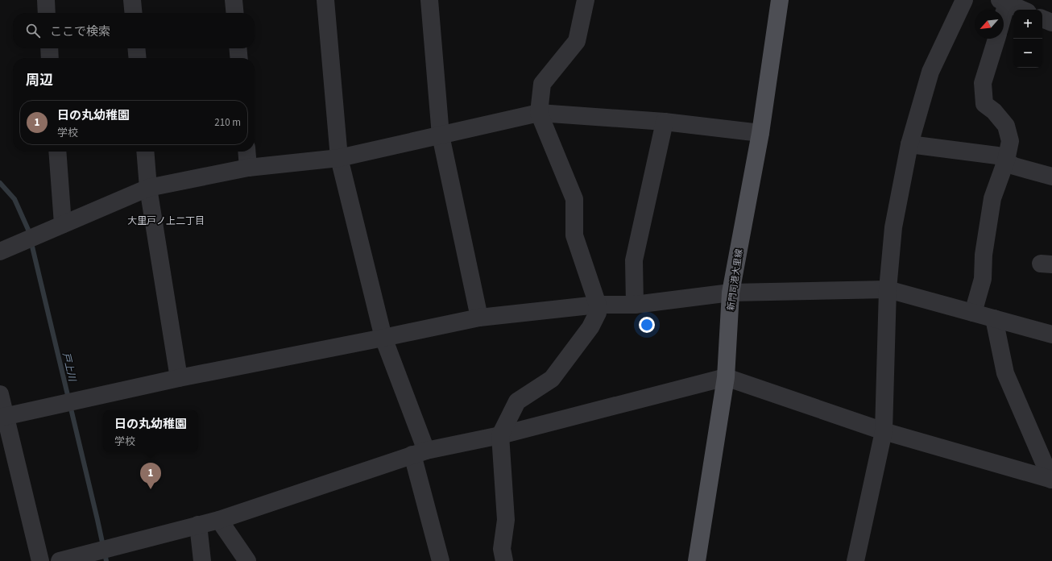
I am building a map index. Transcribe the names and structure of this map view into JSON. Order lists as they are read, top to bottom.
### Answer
{
  "streets": {
    "main road": ["新門司港大里線"]
  },
  "districts": ["大里戸ノ上二丁目"],
  "water": ["戸上川"],
  "north": "bottom left",
  "page": {
    "map_buttons": ["+", "−"],
    "search": "ここで検索",
    "heading": "周辺",
    "list": [
      {
        "mark": "1",
        "name": "日の丸幼稚園",
        "note": "学校",
        "value": "210 m"
      }
    ],
    "popup": ["日の丸幼稚園", "学校"],
    "pins": "1"
  }
}
